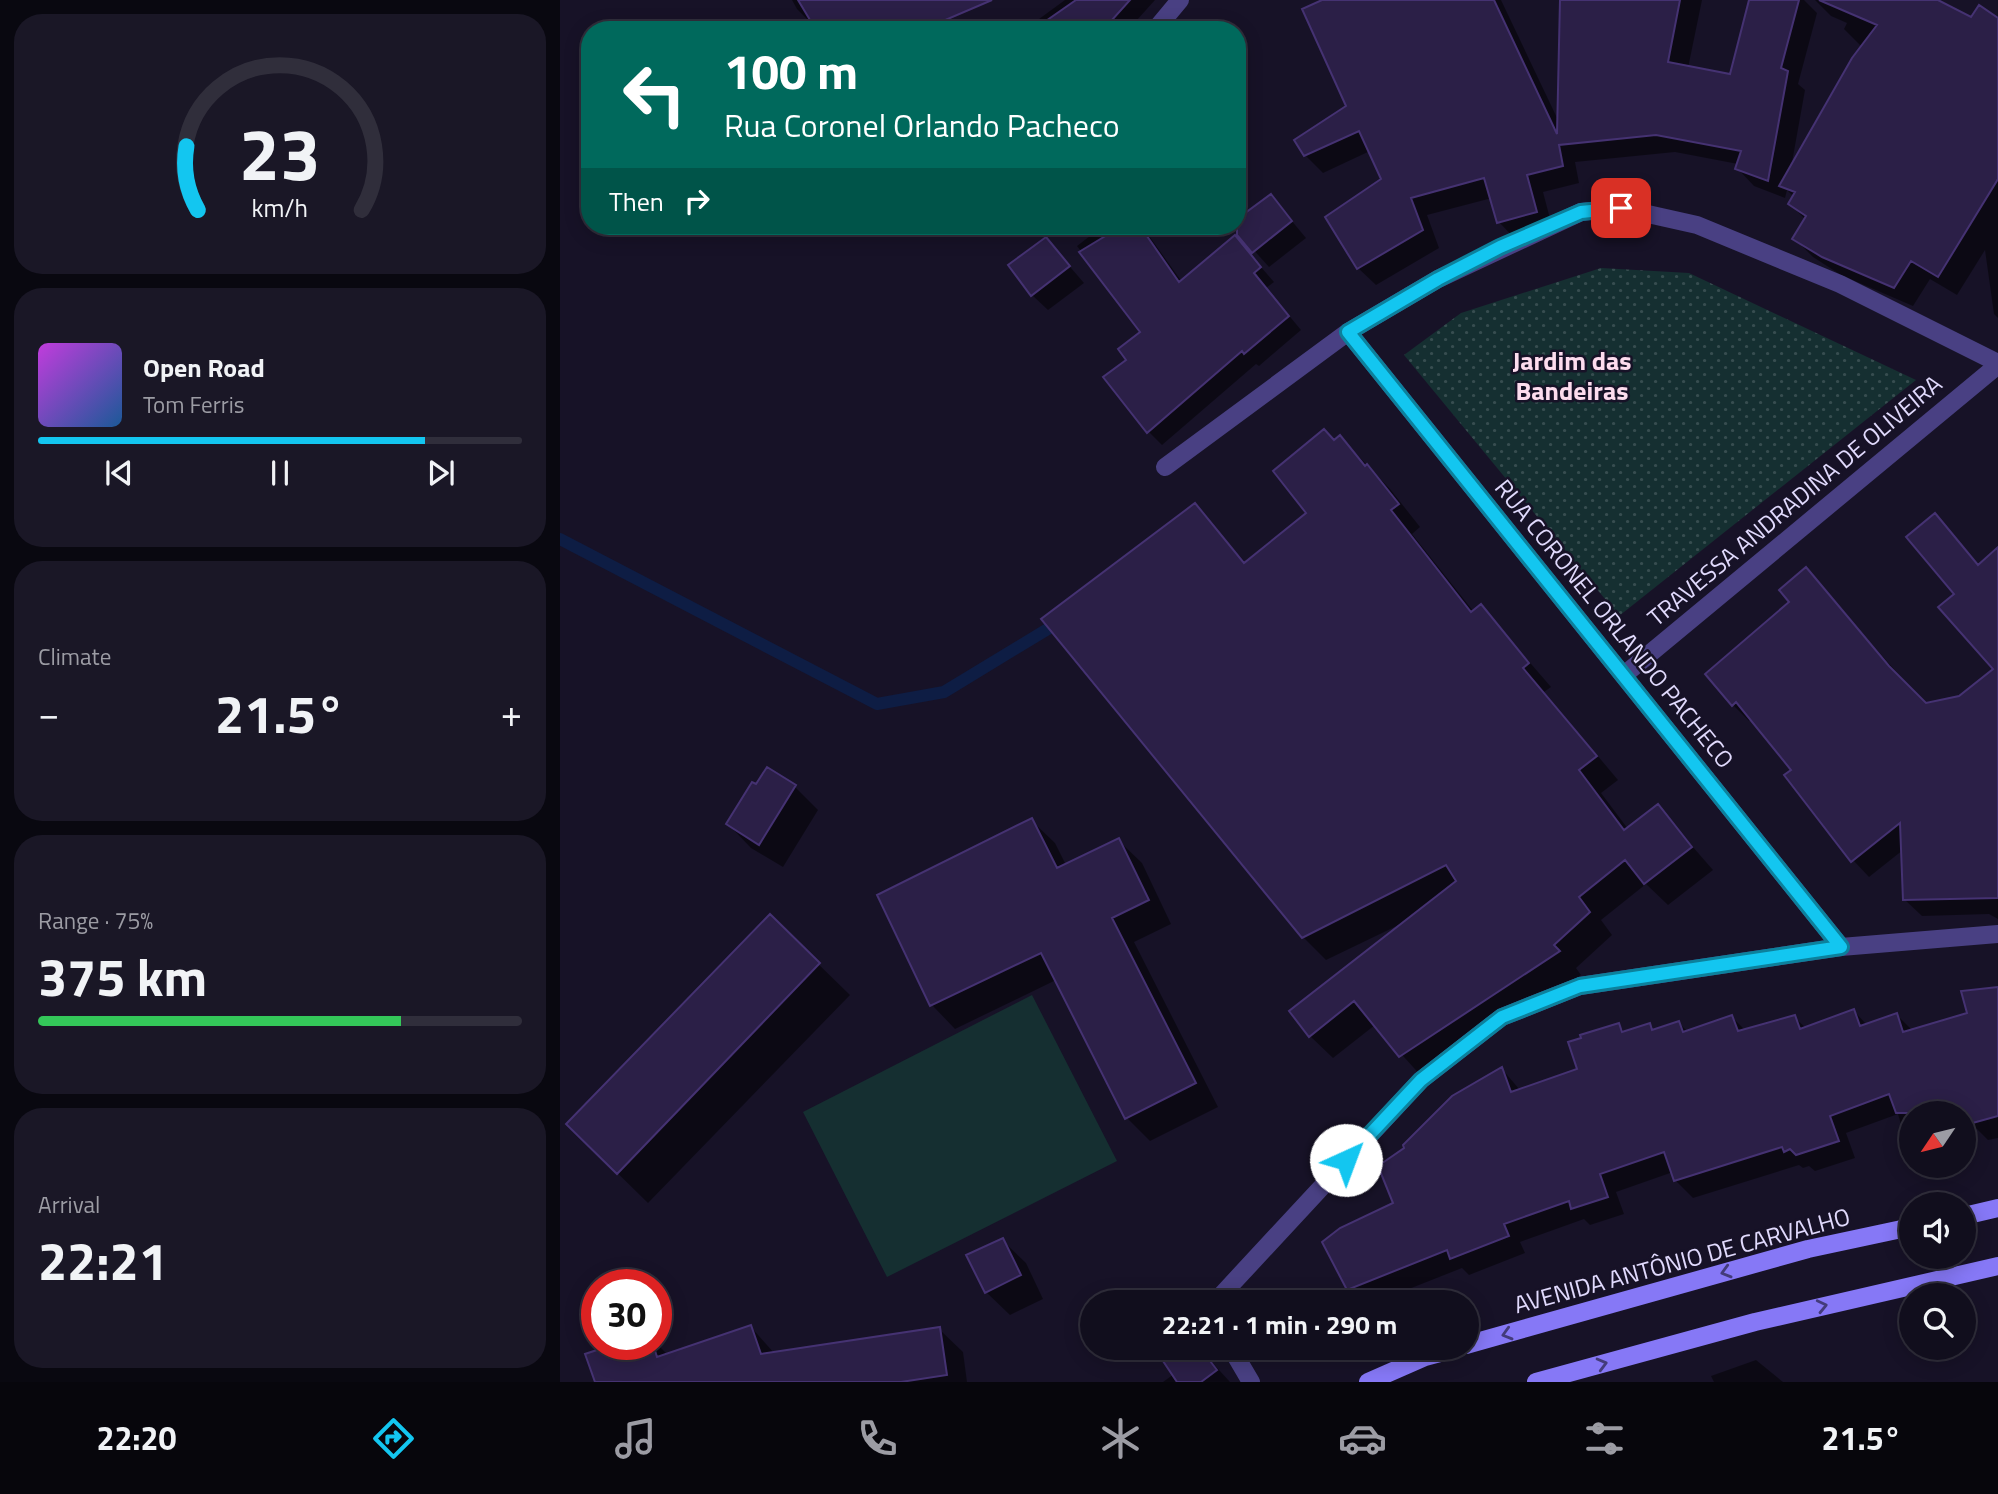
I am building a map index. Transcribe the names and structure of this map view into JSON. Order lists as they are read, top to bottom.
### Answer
{
  "streets": {
    "main road": ["AVENIDA ANTÔNIO DE CARVALHO"],
    "street": ["TRAVESSA ANDRADINA DE OLIVEIRA", "RUA CORONEL ORLANDO PACHECO"]
  },
  "crossings": [
    ["TRAVESSA ANDRADINA DE OLIVEIRA", "RUA CORONEL ORLANDO PACHECO"]
  ],
  "districts": ["Jardim das Bandeiras"],
  "north": "bottom left",
  "page": {
    "turn": ["100 m", "Rua Coronel Orlando Pacheco"],
    "then": "Then",
    "song": ["Open Road", "Tom Ferris"],
    "tile": [
      "Climate",
      ["Range · 75%", "375 km"],
      ["Arrival", "22:21"]
    ],
    "heat": ["−", "21.5°", "+"],
    "limit": "30",
    "trip": "22:21 · 1 min · 290 m",
    "tabs": ["22:20", "21.5°"],
    "gauge": ["23", "km/h"]
  }
}
